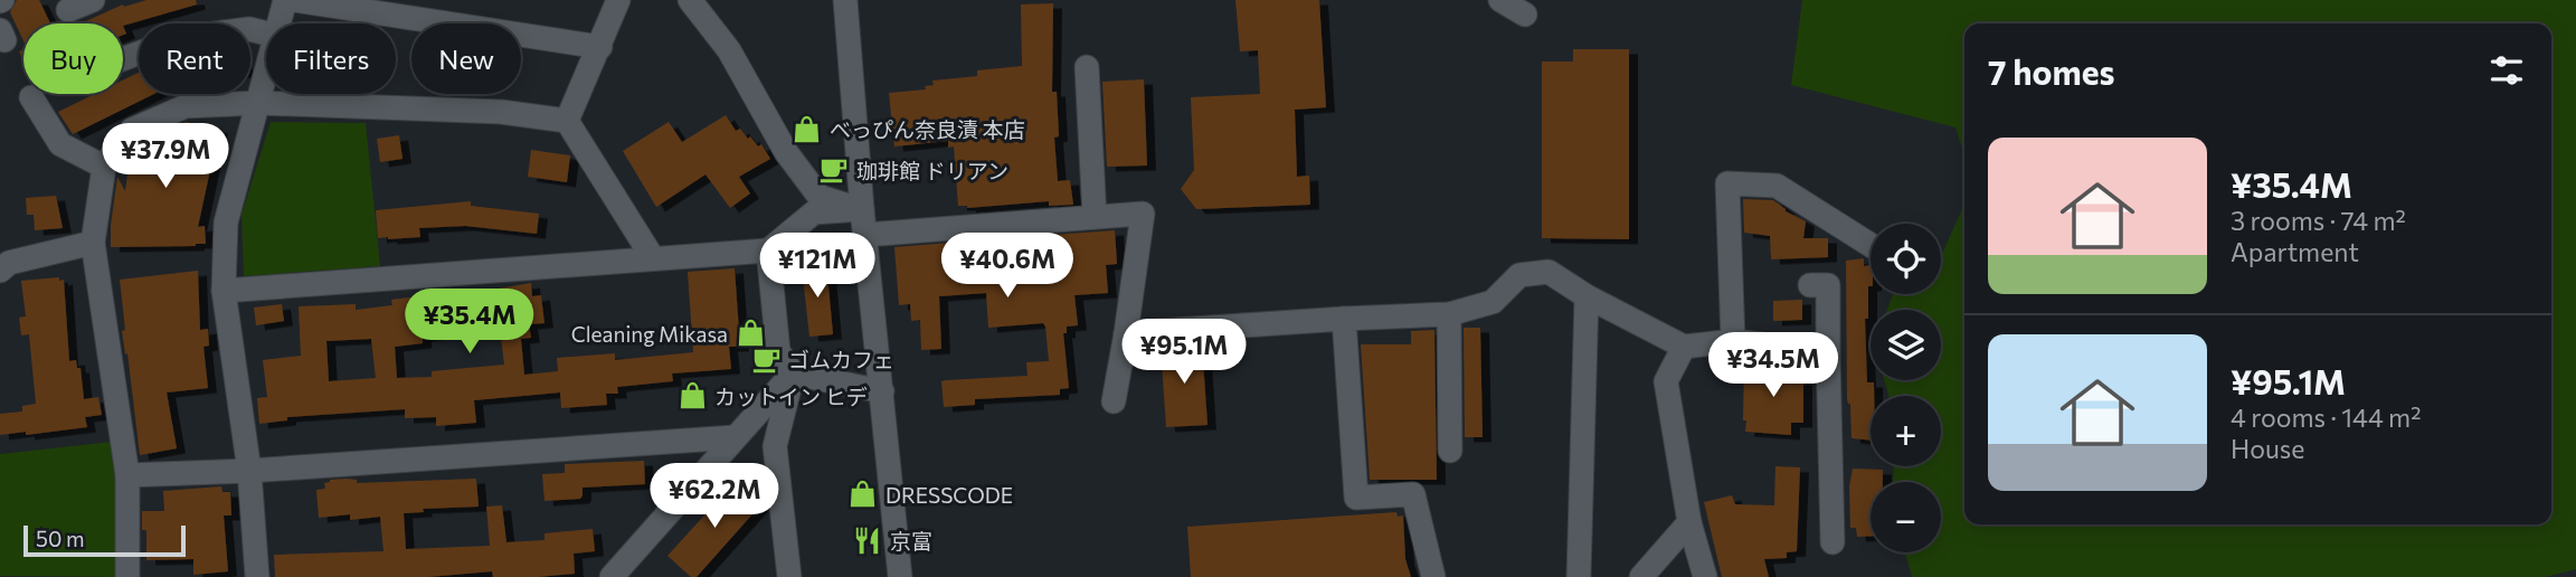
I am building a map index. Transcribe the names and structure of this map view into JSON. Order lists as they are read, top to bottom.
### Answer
{
  "places": {
    "shop": [
      "べっぴん奈良漬 本店",
      "Cleaning Mikasa",
      "カットイン ヒデ",
      "DRESSCODE"
    ],
    "cafe": ["珈琲館 ドリアン", "ゴムカフェ"],
    "restaurant": ["京富"]
  },
  "scale_bar": "50 m",
  "page": {
    "chip": [
      "Buy",
      "Rent",
      "Filters",
      "New"
    ],
    "heading": "7 homes",
    "list": [
      {
        "name": "¥35.4M",
        "note": "3 rooms · 74 m² · Apartment"
      },
      {
        "name": "¥95.1M",
        "note": "4 rooms · 144 m² · House"
      }
    ],
    "price": [
      "¥37.9M",
      "¥121M",
      "¥40.6M",
      "¥35.4M",
      "¥95.1M",
      "¥34.5M",
      "¥62.2M"
    ],
    "map_buttons": ["+", "−"],
    "scale": "50 m"
  }
}
